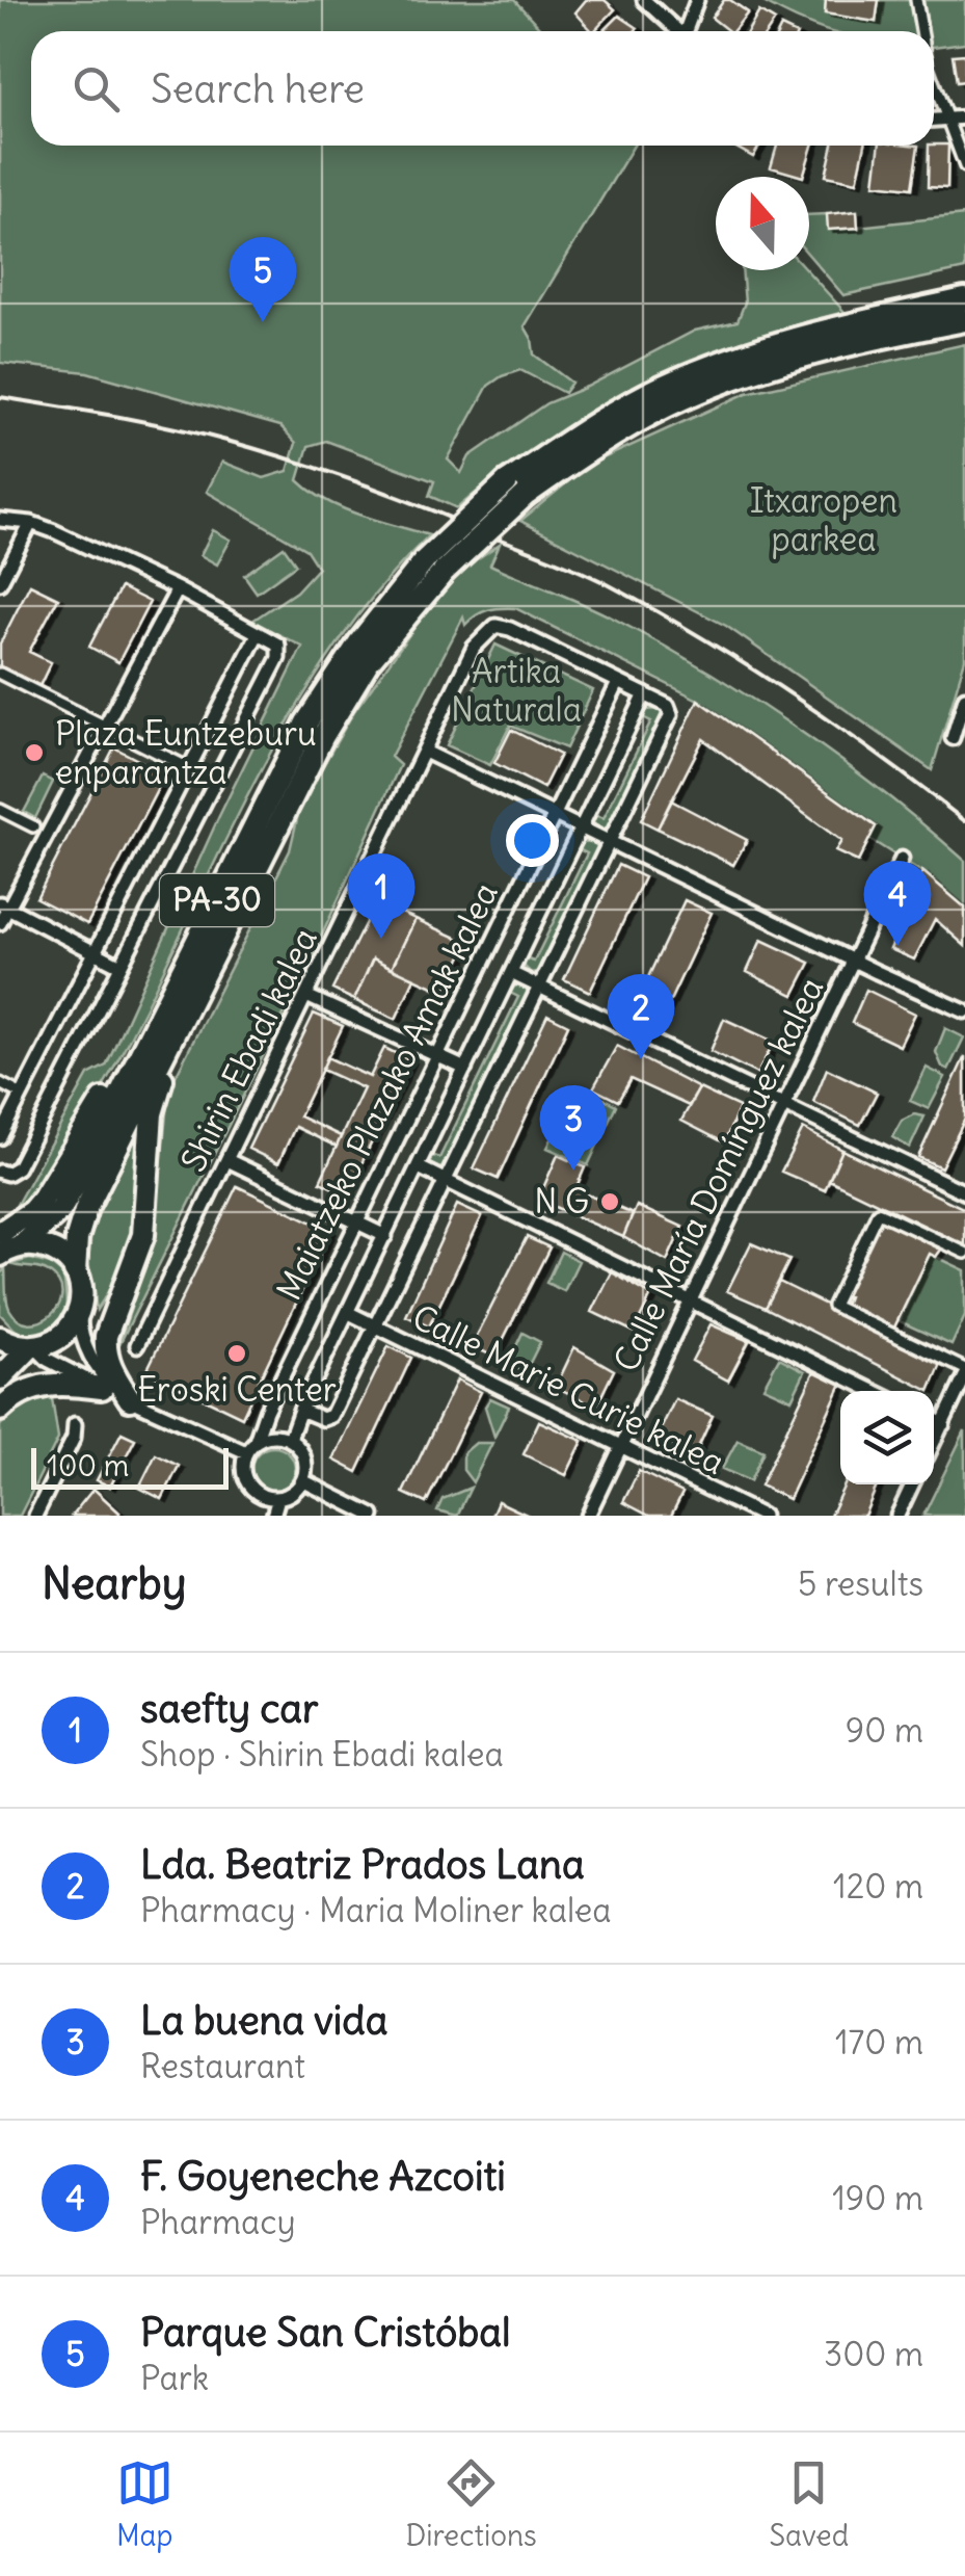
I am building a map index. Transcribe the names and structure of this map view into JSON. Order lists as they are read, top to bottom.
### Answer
{
  "streets": {
    "highway": ["PA-30"],
    "street": [
      "Shirin Ebadi kalea",
      "Maiatzeko Plazako Amak kalea",
      "Calle María Domínguez kalea",
      "Calle Marie Curie kalea"
    ]
  },
  "crossings": [
    ["Shirin Ebadi kalea", "Maiatzeko Plazako Amak kalea"],
    ["Maiatzeko Plazako Amak kalea", "Calle Marie Curie kalea"],
    ["Calle María Domínguez kalea", "Calle Marie Curie kalea"]
  ],
  "parks": ["Itxaropen parkea", "Artika Naturala"],
  "places": ["Plaza Euntzeburu enparantza", "N G", "Eroski Center"],
  "scale_bar": "100 m",
  "north": "top",
  "page": {
    "search": "Search here",
    "pins": [
      "5",
      "1",
      "4",
      "2",
      "3"
    ],
    "scale": "100 m",
    "heading": ["Nearby", "5 results"],
    "list": [
      {
        "mark": "1",
        "name": "saefty car",
        "note": "Shop · Shirin Ebadi kalea",
        "value": "90 m"
      },
      {
        "mark": "2",
        "name": "Lda. Beatriz Prados Lana",
        "note": "Pharmacy · Maria Moliner kalea",
        "value": "120 m"
      },
      {
        "mark": "3",
        "name": "La buena vida",
        "note": "Restaurant",
        "value": "170 m"
      },
      {
        "mark": "4",
        "name": "F. Goyeneche Azcoiti",
        "note": "Pharmacy",
        "value": "190 m"
      },
      {
        "mark": "5",
        "name": "Parque San Cristóbal",
        "note": "Park",
        "value": "300 m"
      }
    ],
    "nav": ["Map", "Directions", "Saved"]
  }
}
